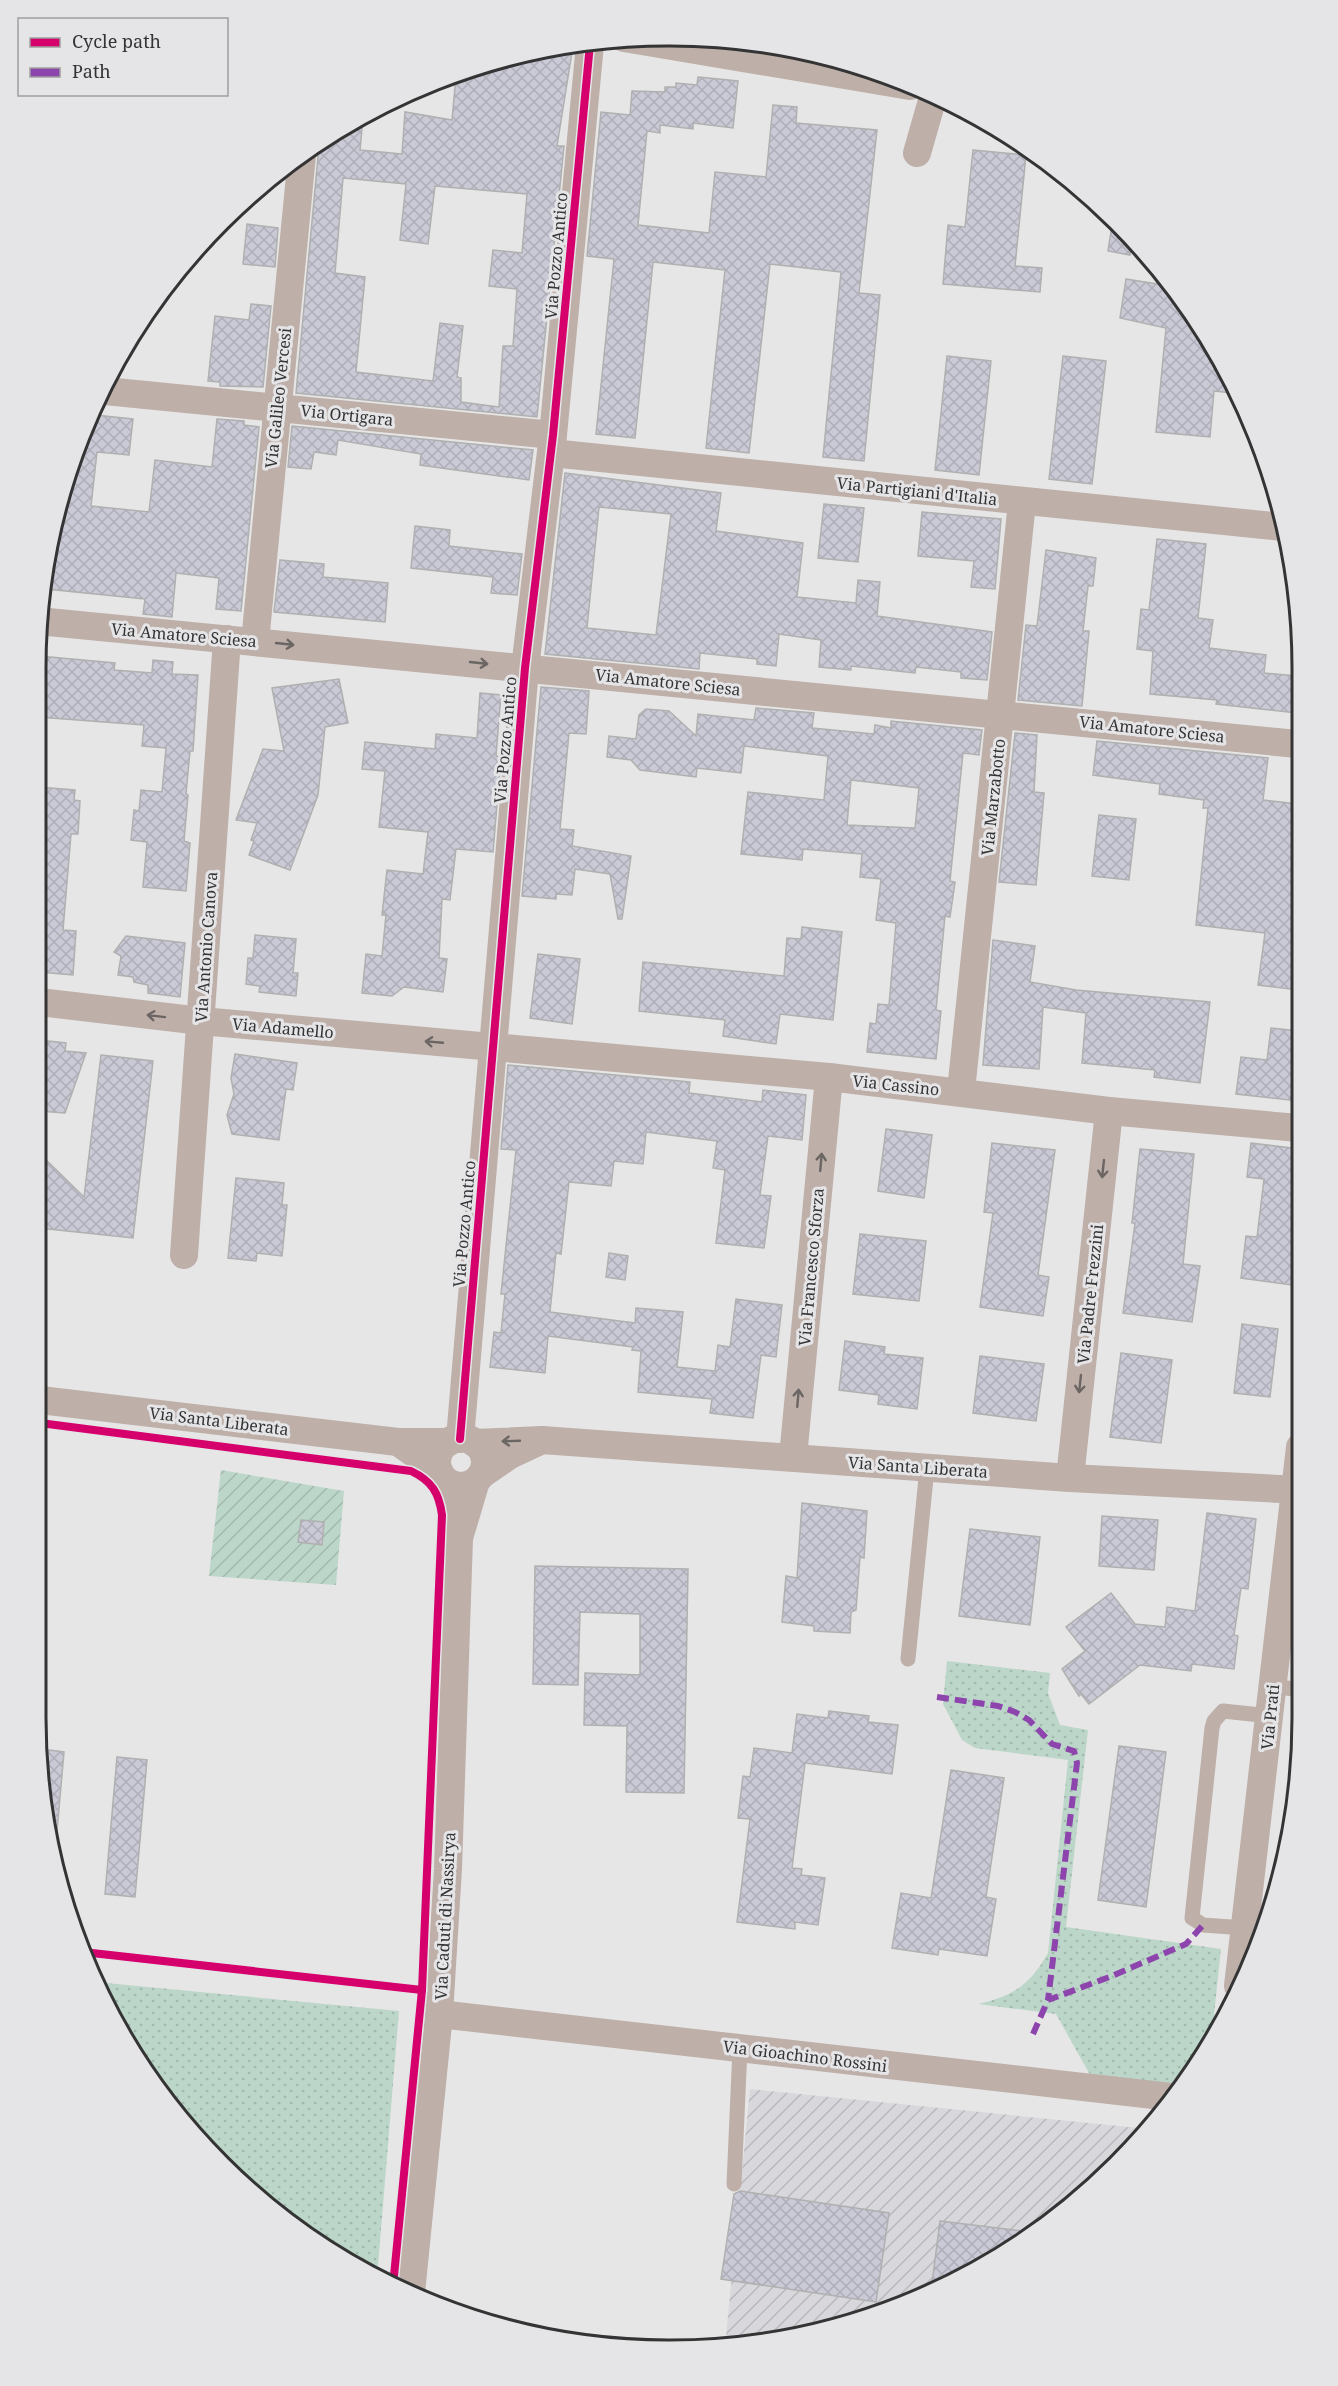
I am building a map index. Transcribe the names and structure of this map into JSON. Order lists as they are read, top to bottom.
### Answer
{
  "streets": {
    "street": [
      "Via Pozzo Antico",
      "Via Galileo Vercesi",
      "Via Ortigara",
      "Via Partigiani d'Italia",
      "Via Amatore Sciesa",
      "Via Marzabotto",
      "Via Antonio Canova",
      "Via Adamello",
      "Via Cassino",
      "Via Francesco Sforza",
      "Via Padre Frezzini",
      "Via Santa Liberata",
      "Via Prati",
      "Via Caduti di Nassirya",
      "Via Gioachino Rossini"
    ]
  },
  "crossings": [
    ["Via Pozzo Antico", "Via Ortigara"],
    ["Via Pozzo Antico", "Via Partigiani d'Italia"],
    ["Via Pozzo Antico", "Via Amatore Sciesa"],
    ["Via Pozzo Antico", "Via Adamello"],
    ["Via Pozzo Antico", "Via Cassino"],
    ["Via Pozzo Antico", "Via Santa Liberata"],
    ["Via Galileo Vercesi", "Via Ortigara"],
    ["Via Galileo Vercesi", "Via Amatore Sciesa"],
    ["Via Ortigara", "Via Partigiani d'Italia"],
    ["Via Partigiani d'Italia", "Via Marzabotto"],
    ["Via Amatore Sciesa", "Via Marzabotto"],
    ["Via Amatore Sciesa", "Via Antonio Canova"],
    ["Via Marzabotto", "Via Cassino"],
    ["Via Antonio Canova", "Via Adamello"],
    ["Via Adamello", "Via Cassino"],
    ["Via Cassino", "Via Francesco Sforza"],
    ["Via Cassino", "Via Padre Frezzini"],
    ["Via Francesco Sforza", "Via Santa Liberata"],
    ["Via Padre Frezzini", "Via Santa Liberata"],
    ["Via Caduti di Nassirya", "Via Gioachino Rossini"]
  ],
  "one_way": ["Via Adamello", "Via Francesco Sforza", "Via Padre Frezzini"],
  "legend": ["Cycle path", "Path"]
}
